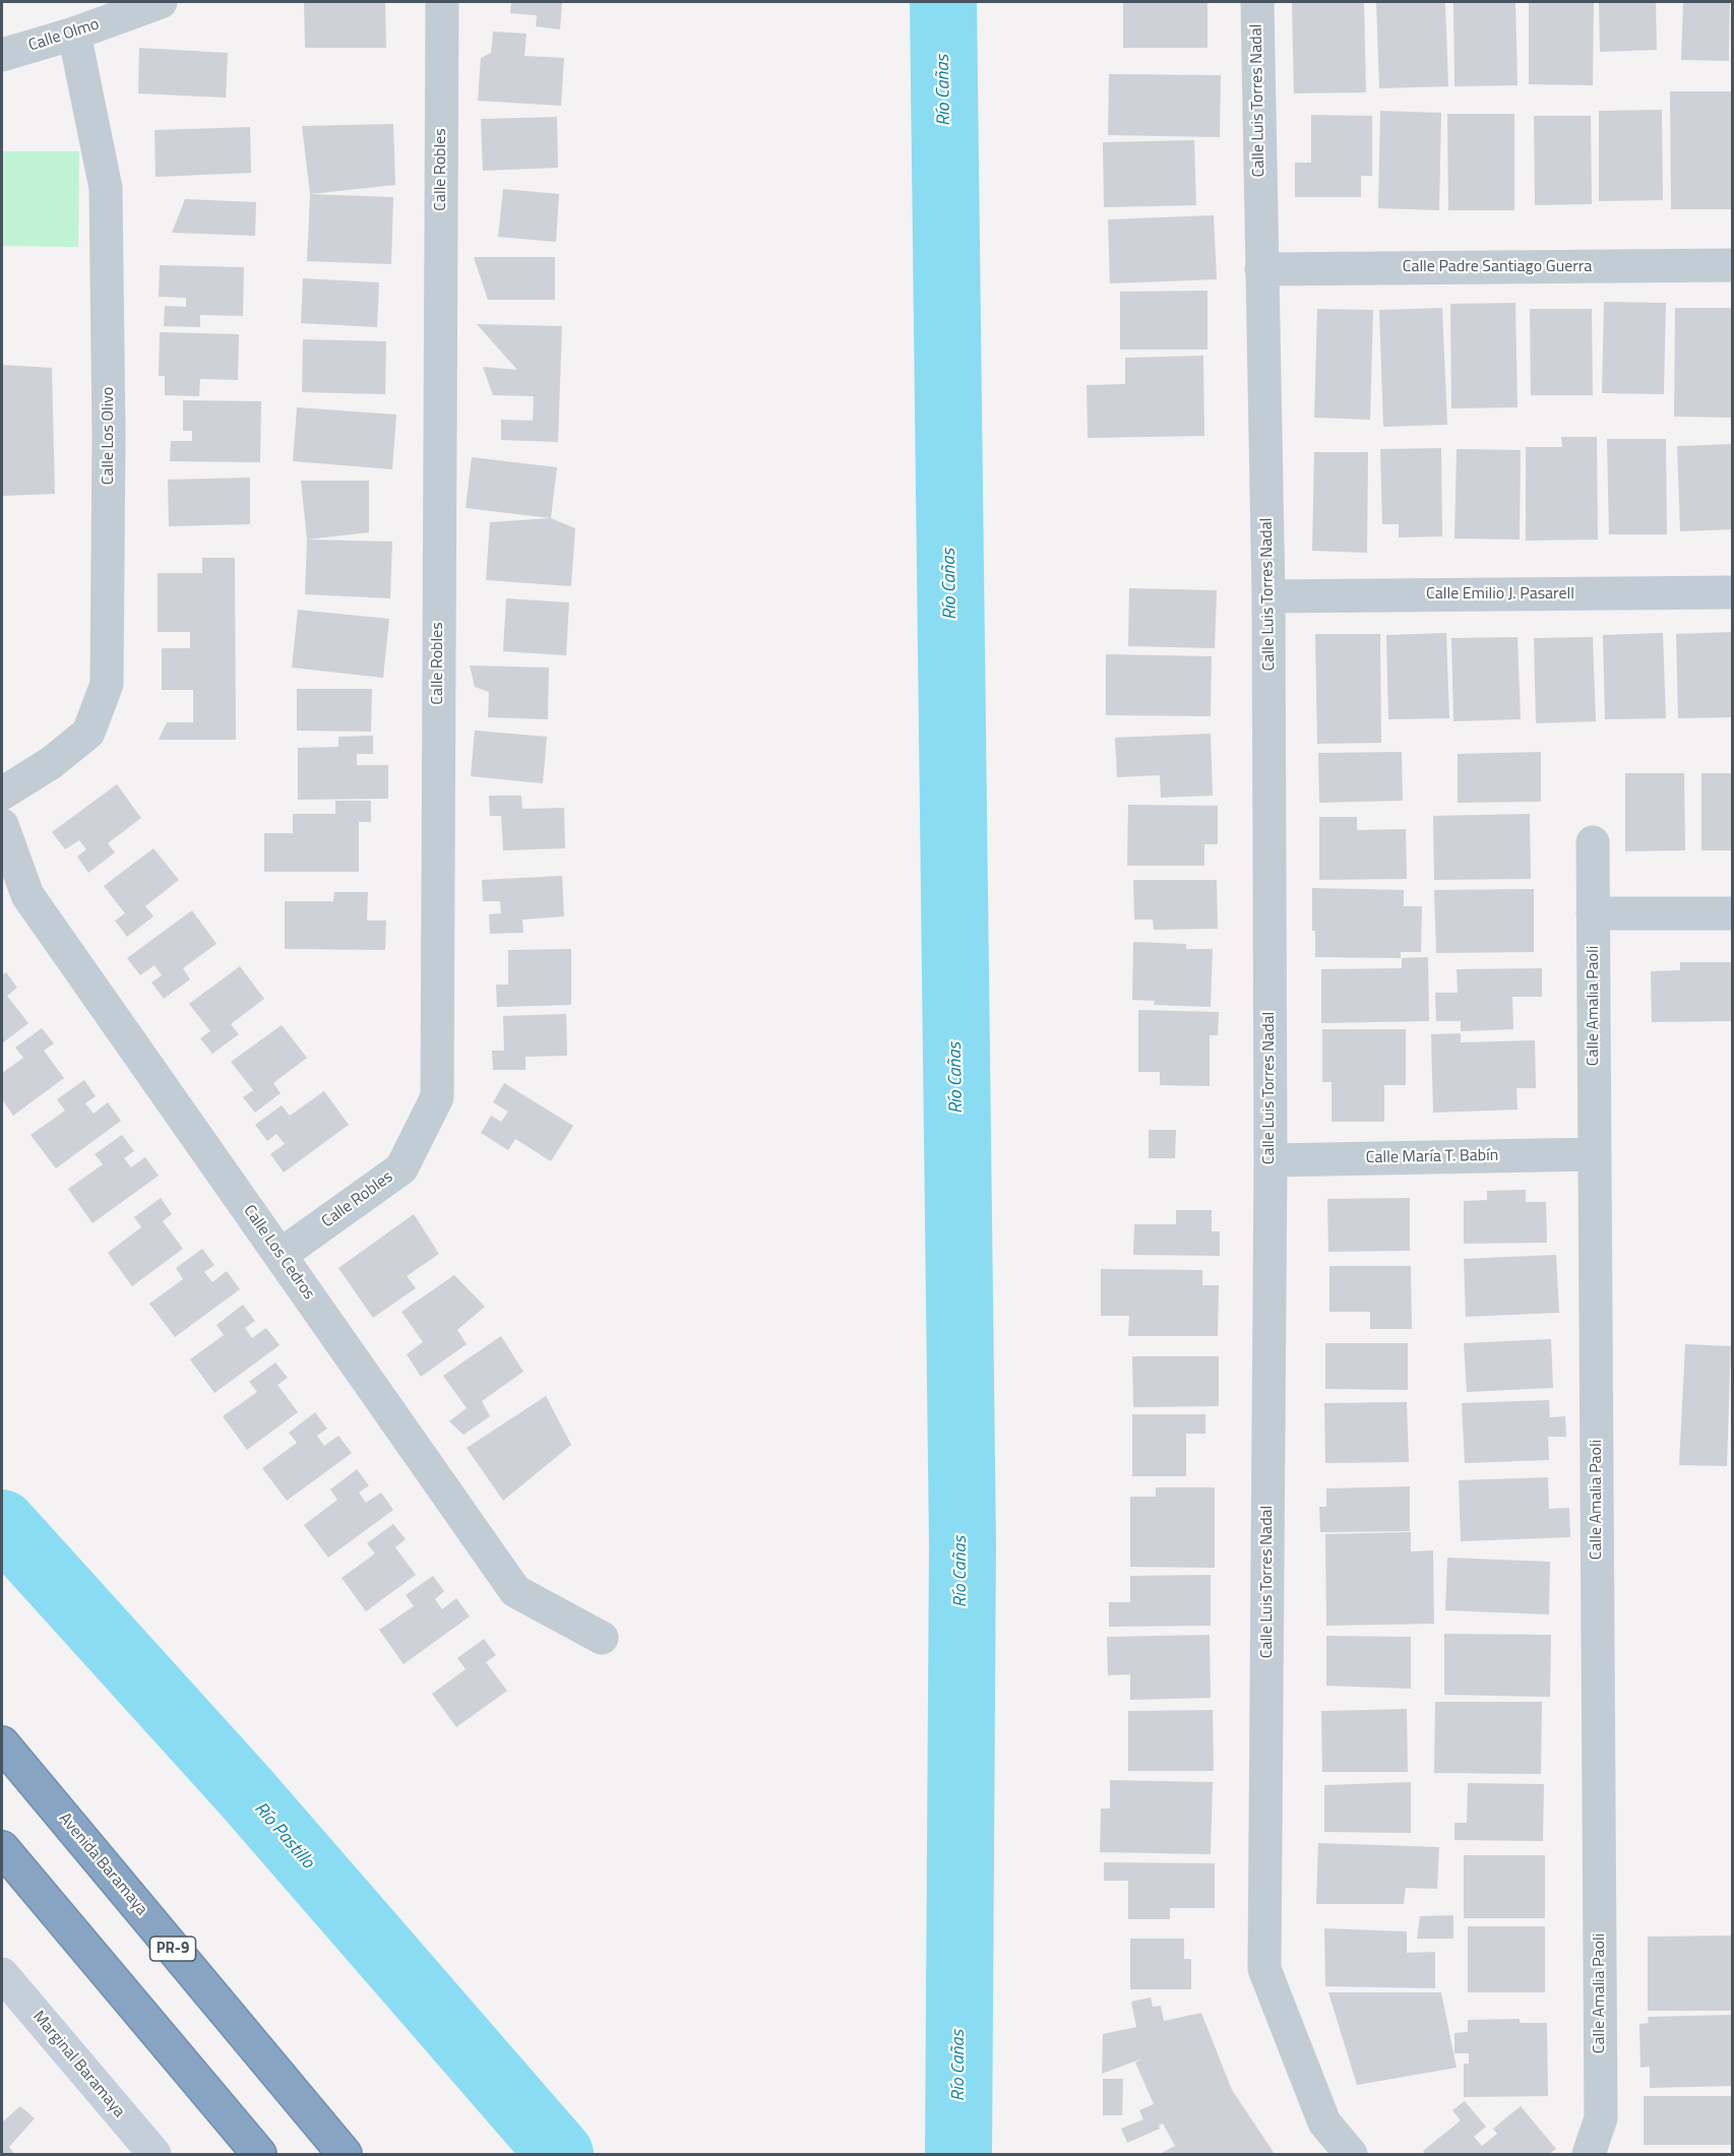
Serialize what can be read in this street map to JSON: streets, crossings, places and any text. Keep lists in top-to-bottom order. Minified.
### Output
{"streets":{"highway":["Avenida Baramaya","PR-9"],"street":["Calle Olmo","Calle Luis Torres Nadal","Calle Robles","Calle Padre Santiago Guerra","Calle Los Olivo","Calle Emilio J. Pasarell","Calle Amalia Paoli","Calle María T. Babín","Calle Los Cedros","Marginal Baramaya"]},"crossings":[["Calle Olmo","Calle Los Olivo"],["Calle Luis Torres Nadal","Calle Padre Santiago Guerra"],["Calle Luis Torres Nadal","Calle Emilio J. Pasarell"],["Calle Luis Torres Nadal","Calle María T. Babín"],["Calle Robles","Calle Los Cedros"],["Calle Amalia Paoli","Calle María T. Babín"]],"water":["Río Cañas","Río Pastillo"]}
